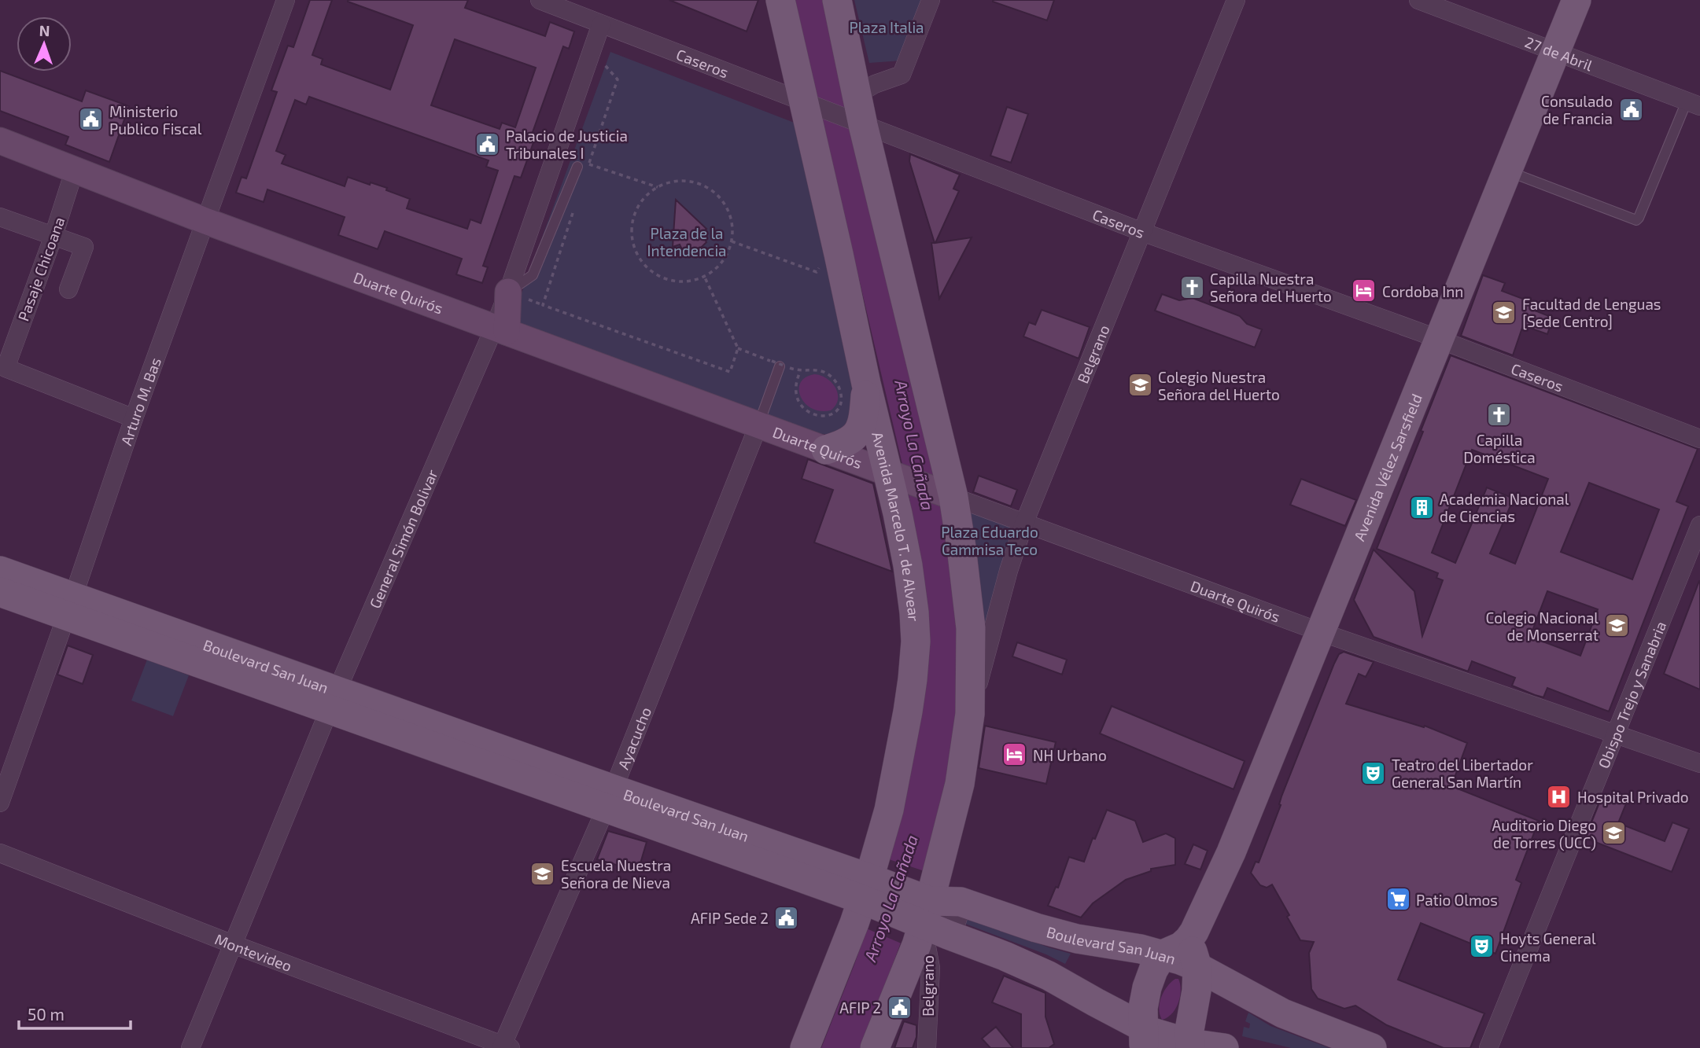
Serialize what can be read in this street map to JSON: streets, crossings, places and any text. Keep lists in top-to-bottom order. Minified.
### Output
{"streets":{"main road":["Duarte Quirós","Avenida Vélez Sarsfield","Avenida Marcelo T. de Alvear","Boulevard San Juan"],"street":["27 de Abril","Caseros","Pasaje Chicoana","Belgrano","Arturo M. Bas","General Simón Bolivar","Obispo Trejo y Sanabria","Ayacucho","Montevideo"]},"crossings":[["27 de Abril","Avenida Vélez Sarsfield"],["Caseros","Belgrano"],["Caseros","Avenida Vélez Sarsfield"],["Caseros","Avenida Marcelo T. de Alvear"],["Pasaje Chicoana","Duarte Quirós"],["Pasaje Chicoana","Arturo M. Bas"],["Duarte Quirós","Belgrano"],["Duarte Quirós","Arturo M. Bas"],["Duarte Quirós","Avenida Vélez Sarsfield"],["Duarte Quirós","Avenida Marcelo T. de Alvear"],["Duarte Quirós","General Simón Bolivar"],["Duarte Quirós","Obispo Trejo y Sanabria"],["Duarte Quirós","Ayacucho"],["Belgrano","Boulevard San Juan"],["Arturo M. Bas","Boulevard San Juan"],["Avenida Vélez Sarsfield","Boulevard San Juan"],["Avenida Marcelo T. de Alvear","Boulevard San Juan"],["General Simón Bolivar","Boulevard San Juan"],["General Simón Bolivar","Montevideo"],["Boulevard San Juan","Ayacucho"],["Ayacucho","Montevideo"]],"water":["Arroyo La Cañada"],"parks":["Plaza Italia","Plaza de la Intendencia","Plaza Eduardo Cammisa Teco"],"places":{"public building":["Consulado de Francia","Ministerio Publico Fiscal","Palacio de Justicia Tribunales I","AFIP Sede 2","AFIP 2"],"church":["Capilla Nuestra Señora del Huerto","Capilla Doméstica"],"hotel":["Cordoba Inn","NH Urbano"],"school or university":["Facultad de Lenguas [Sede Centro]","Colegio Nuestra Señora del Huerto","Colegio Nacional de Monserrat","Auditorio Diego de Torres (UCC)","Escuela Nuestra Señora de Nieva"],"building":["Academia Nacional de Ciencias"],"theatre":["Teatro del Libertador General San Martín","Hoyts General Cinema"],"hospital":["Hospital Privado"],"supermarket":["Patio Olmos"]},"scale_bar":"50 m","north":"top"}
